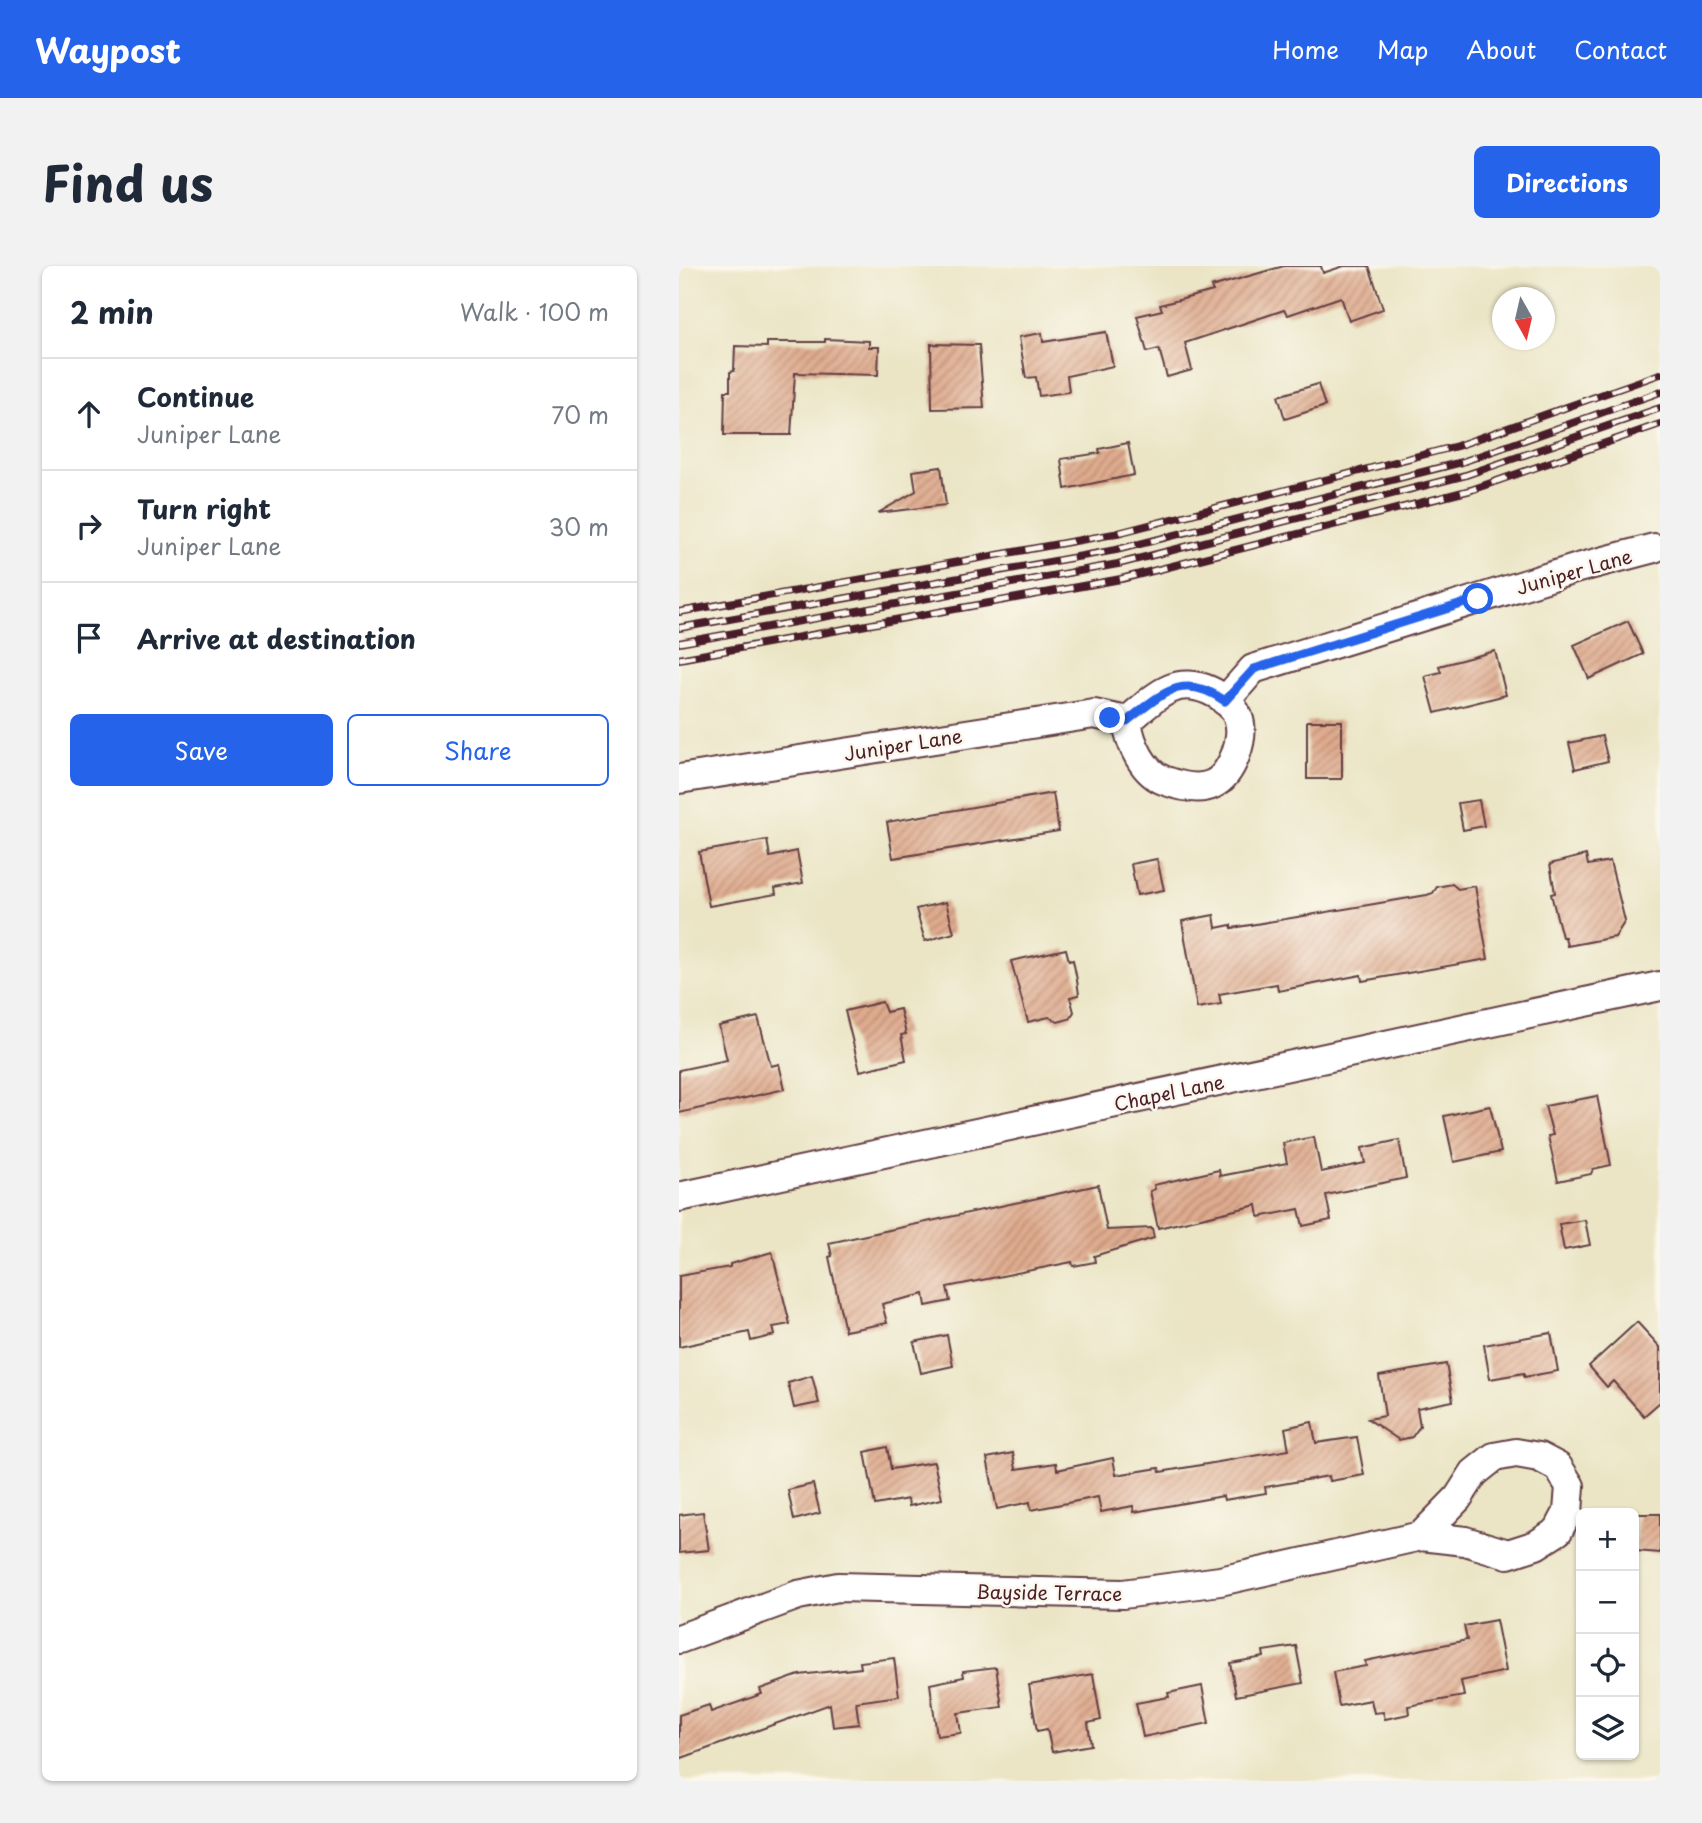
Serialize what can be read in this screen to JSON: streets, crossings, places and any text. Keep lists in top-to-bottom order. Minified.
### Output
{"streets":{"street":["Juniper Lane","Chapel Lane","Bayside Terrace"]},"north":"bottom","page":{"header":"Waypost","nav":["Home","Map","About","Contact"],"title":"Find us","buttons":["Directions",["Save","Share"]],"heading":["2 min","Walk · 100 m"],"list":[["Continue","Juniper Lane","70 m"],["Turn right","Juniper Lane","30 m"],"Arrive at destination"],"map_buttons":["+","−"]}}
